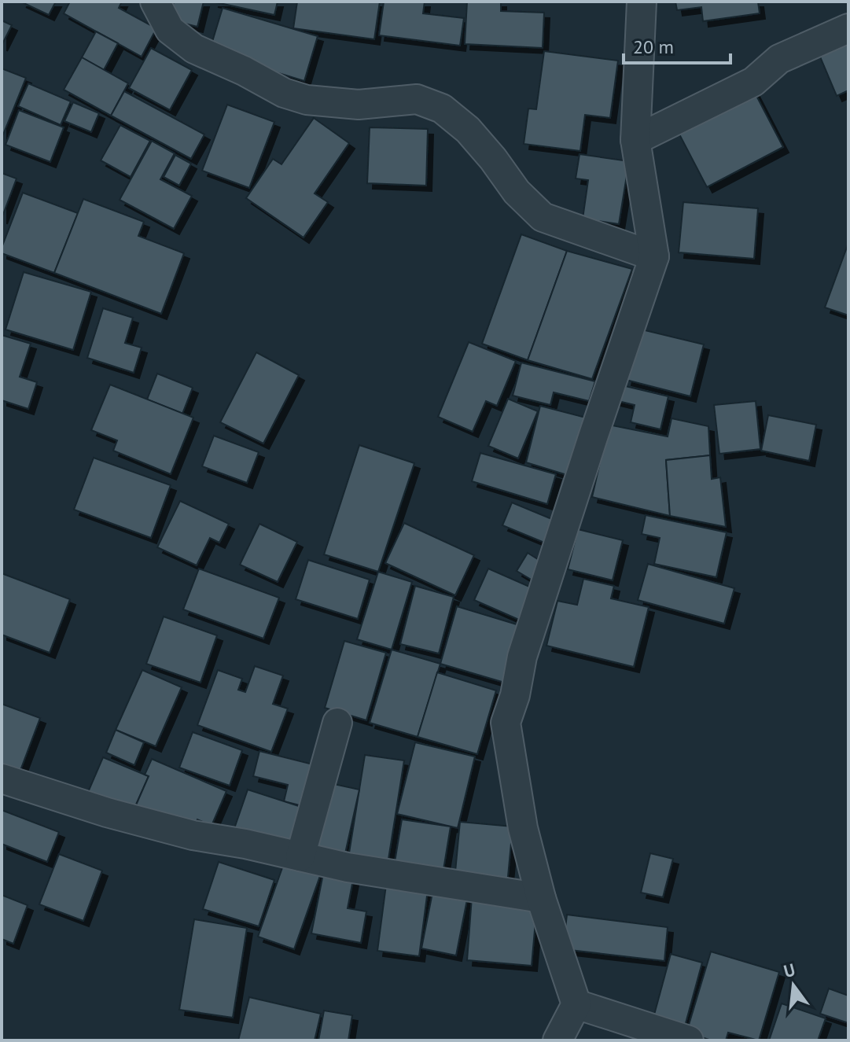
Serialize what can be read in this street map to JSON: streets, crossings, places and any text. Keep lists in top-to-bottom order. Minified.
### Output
{"scale_bar":"20 m","north":"top"}
